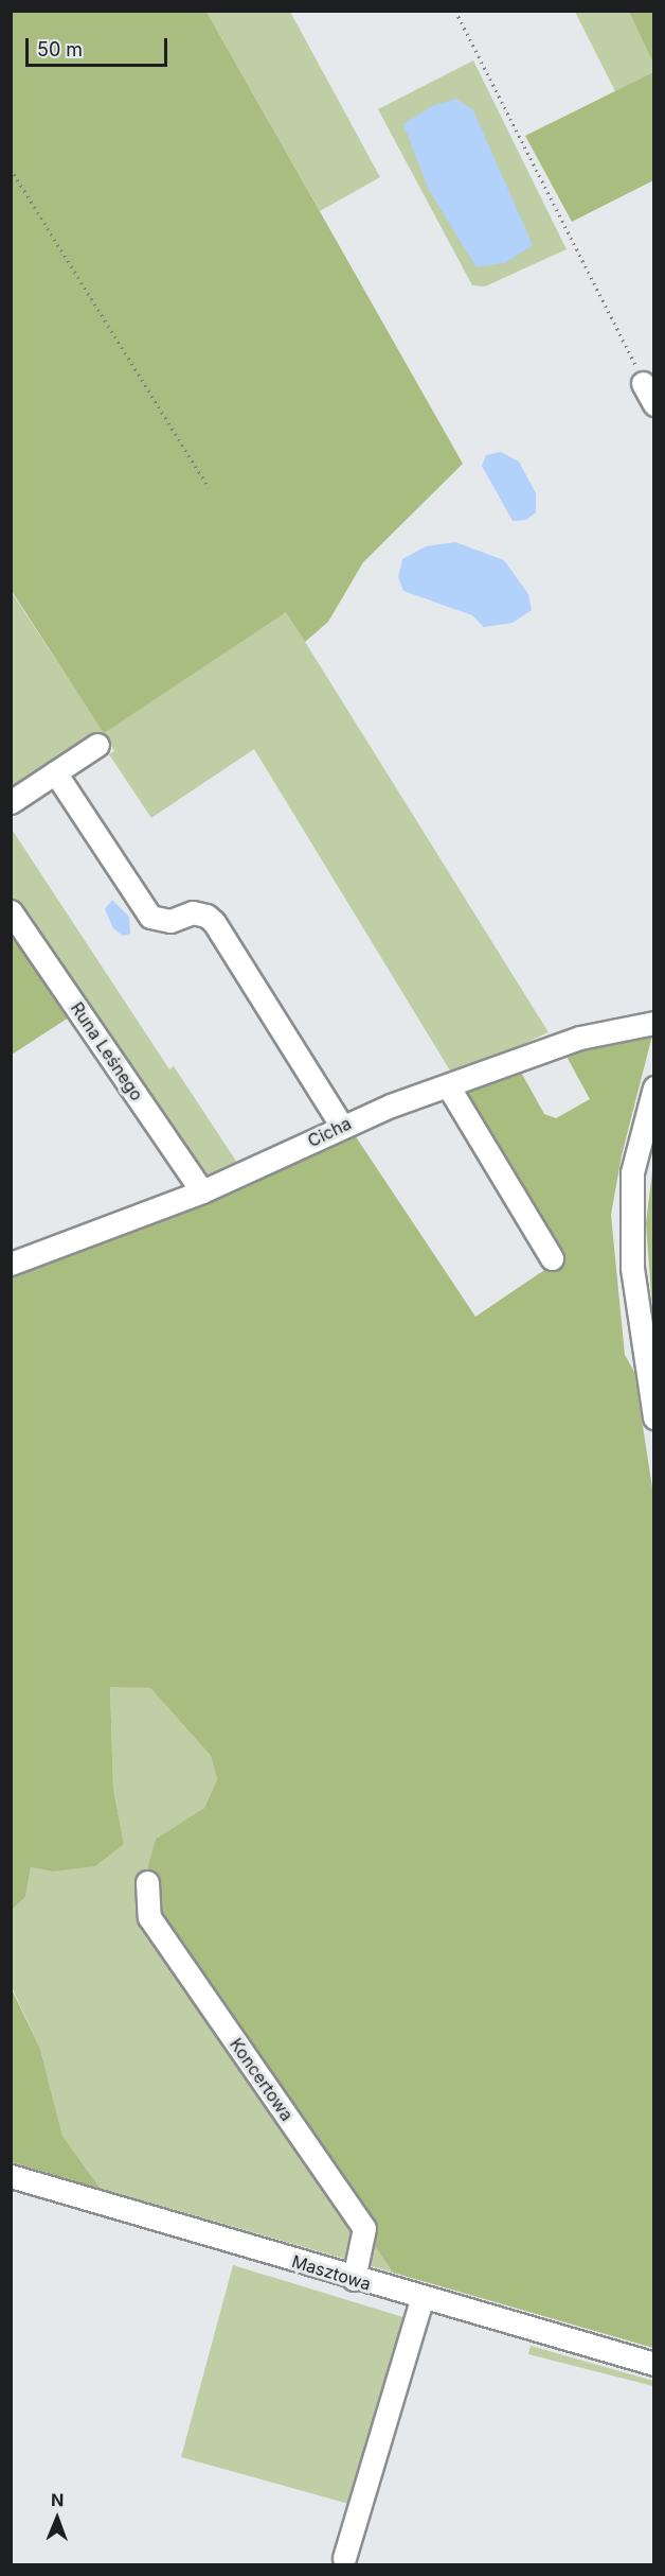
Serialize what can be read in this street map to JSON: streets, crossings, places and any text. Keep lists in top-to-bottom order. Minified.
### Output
{"streets":{"street":["Runa Leśnego","Cicha","Koncertowa","Masztowa"]},"crossings":[["Runa Leśnego","Cicha"],["Koncertowa","Masztowa"]],"scale_bar":"50 m","north":"top"}
